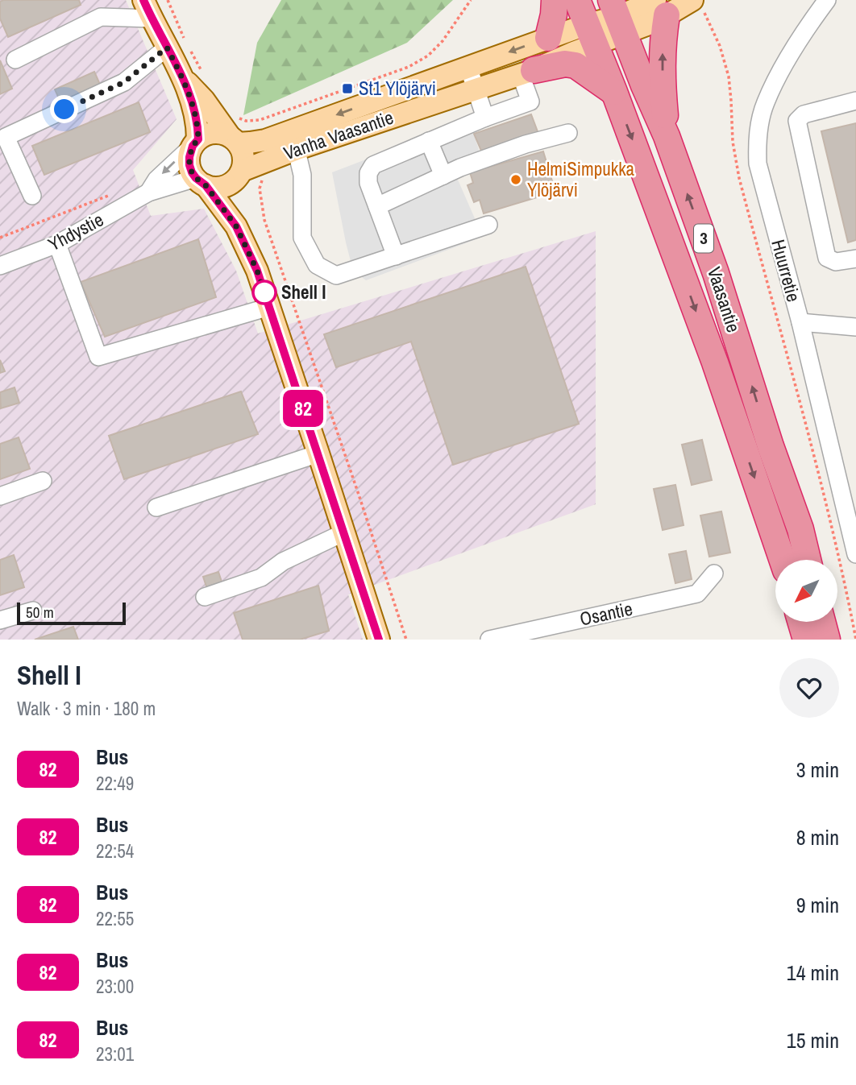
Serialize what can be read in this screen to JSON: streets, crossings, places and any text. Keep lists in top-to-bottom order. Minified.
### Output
{"streets":{"highway":["3","Vaasantie"],"main road":["Vanha Vaasantie"],"street":["Yhdystie","Huurretie","Osantie"]},"crossings":[["Vanha Vaasantie","Yhdystie"],["Vanha Vaasantie","Vaasantie"]],"places":{"transit":["St1 Ylöjärvi"],"other":["HelmiSimpukka Ylöjärvi","Shell I"]},"lines":["bus line 82"],"scale_bar":"50 m","north":"bottom left","page":{"on_map":"82","scale":"50 m","heading":["Shell I","Walk · 3 min · 180 m"],"list":[{"mark":"82","name":"Bus","note":"22:49","value":"3 min"},{"mark":"82","name":"Bus","note":"22:54","value":"8 min"},{"mark":"82","name":"Bus","note":"22:55","value":"9 min"},{"mark":"82","name":"Bus","note":"23:00","value":"14 min"},{"mark":"82","name":"Bus","note":"23:01","value":"15 min"}]}}
